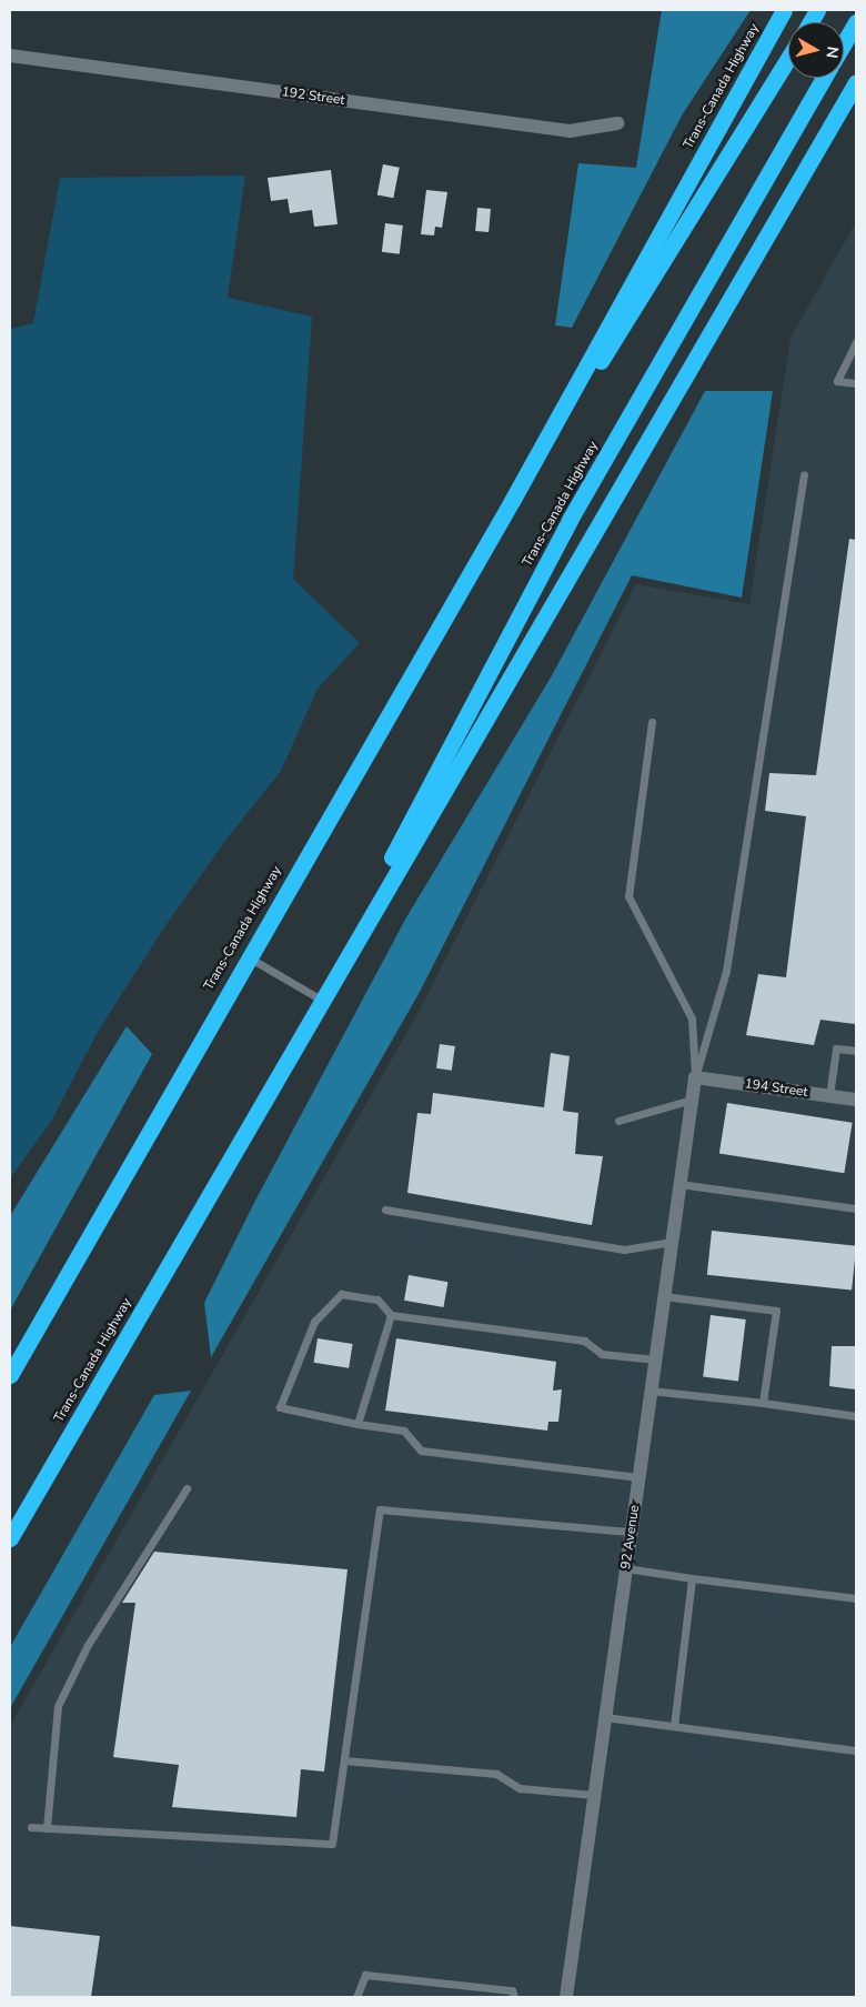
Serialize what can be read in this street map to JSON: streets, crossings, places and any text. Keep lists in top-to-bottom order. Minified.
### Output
{"streets":{"highway":["Trans-Canada Highway"],"street":["192 Street","194 Street","92 Avenue"]},"crossings":[["194 Street","92 Avenue"]],"north":"right"}
